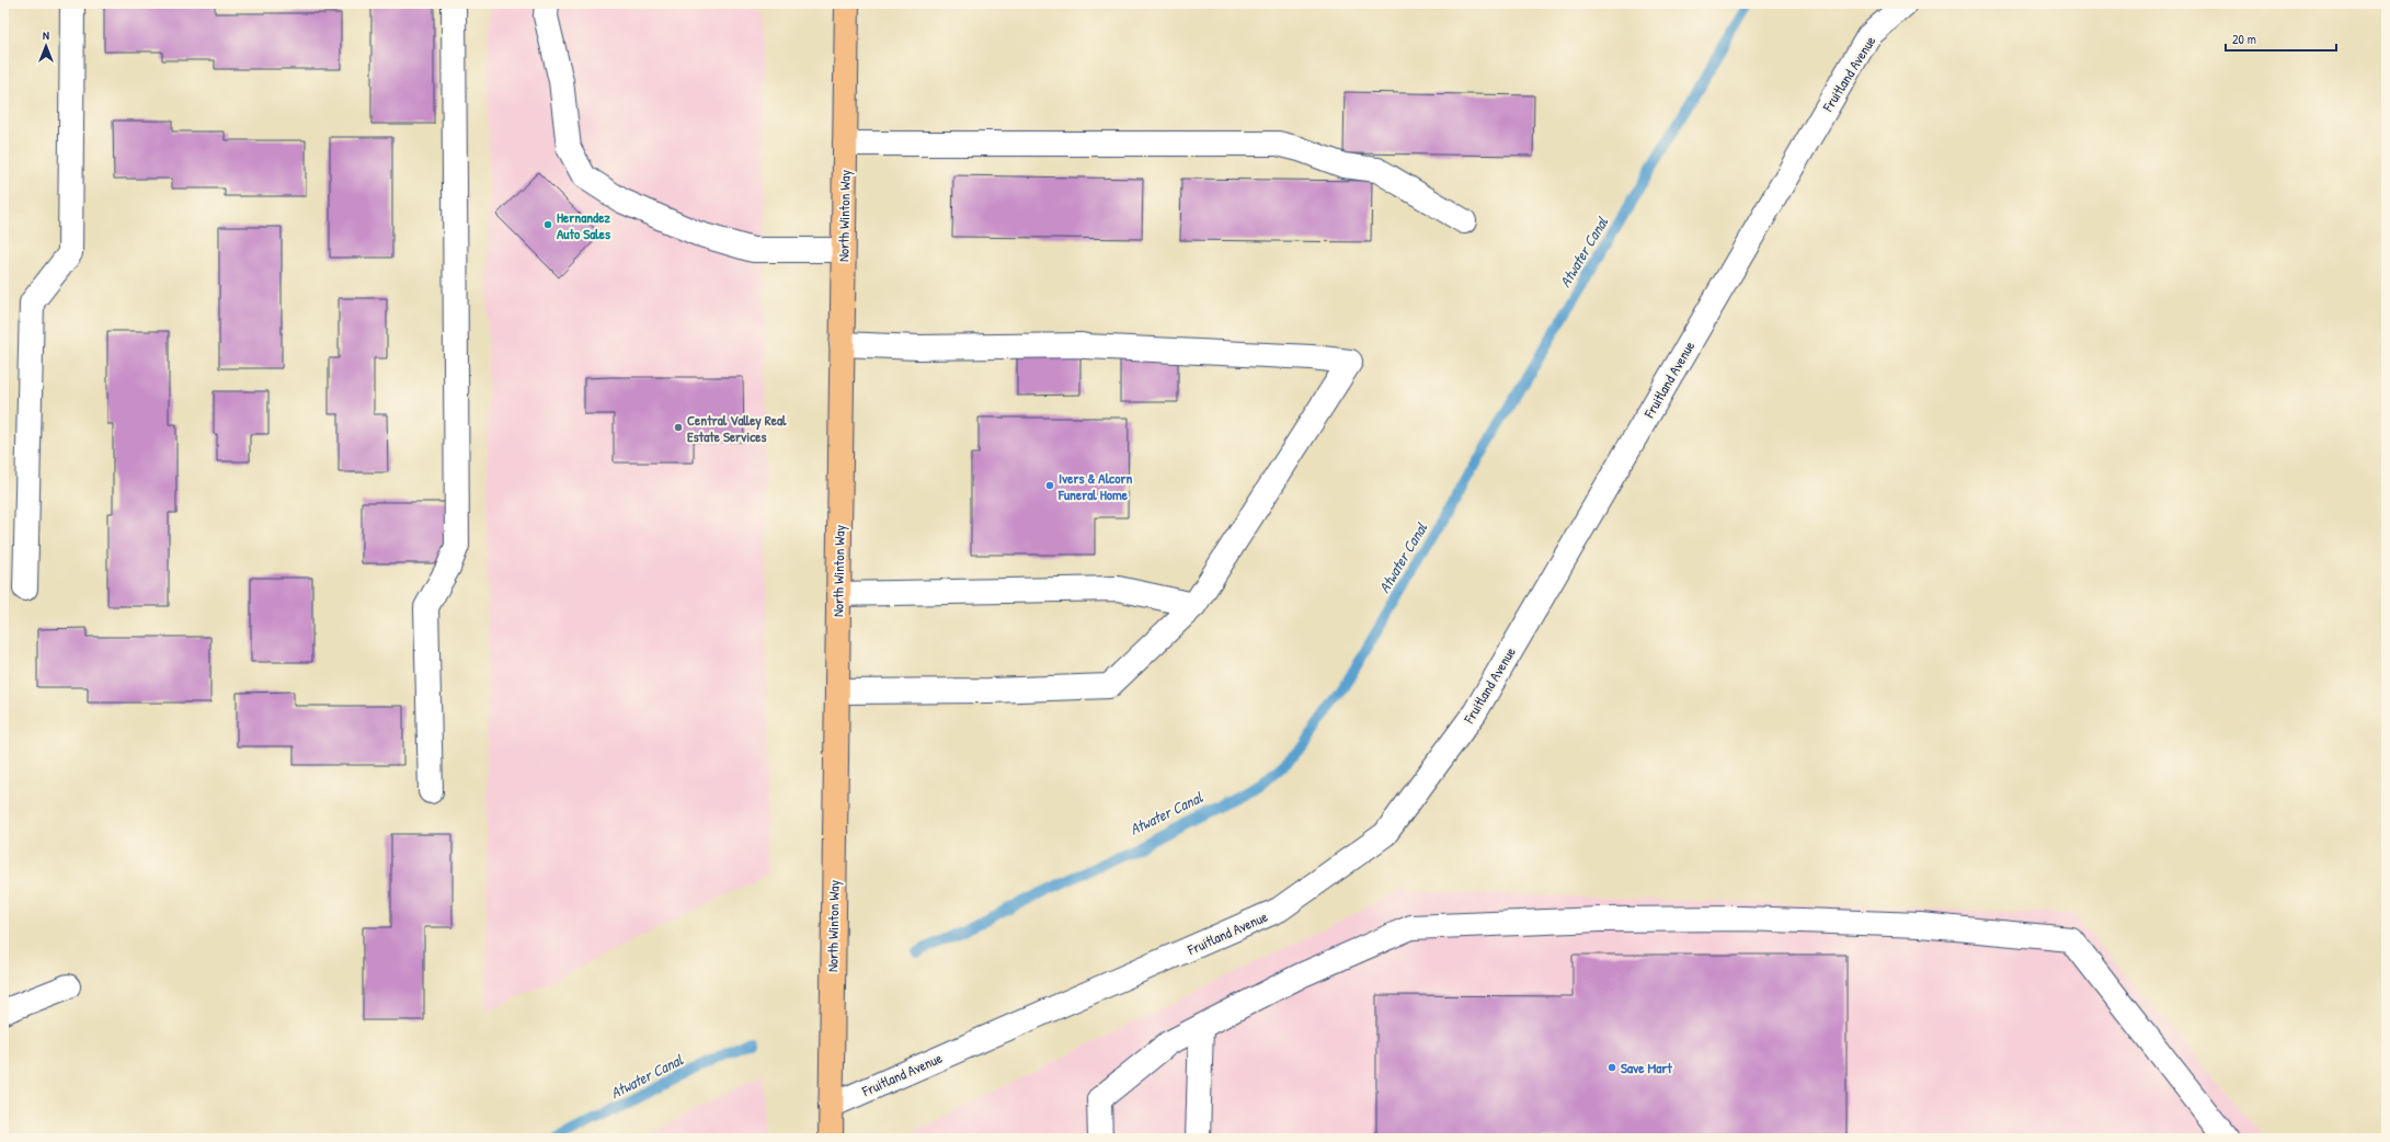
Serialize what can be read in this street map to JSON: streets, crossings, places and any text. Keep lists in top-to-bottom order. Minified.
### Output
{"streets":{"main road":["North Winton Way"],"street":["Fruitland Avenue"]},"crossings":[["Fruitland Avenue","North Winton Way"]],"water":["Atwater Canal"],"places":["Hernandez Auto Sales","Central Valley Real Estate Services","Ivers & Alcorn Funeral Home","Save Mart"],"scale_bar":"20 m","north":"top"}
